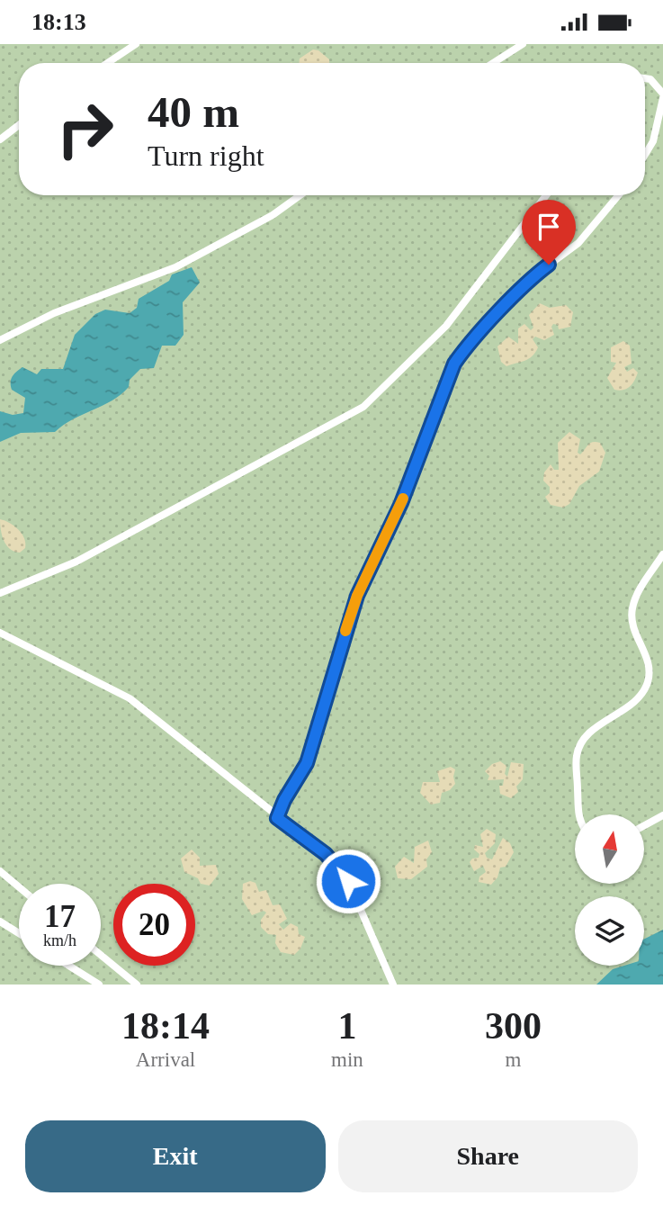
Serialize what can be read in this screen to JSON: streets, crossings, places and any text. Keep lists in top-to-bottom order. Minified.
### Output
{"north":"top","page":{"status":"18:13","turn":["40 m","Turn right"],"speed":"17 km/h","limit":"20","eta":["18:14","Arrival","1","min","300","m"],"buttons":["Exit","Share"]}}
